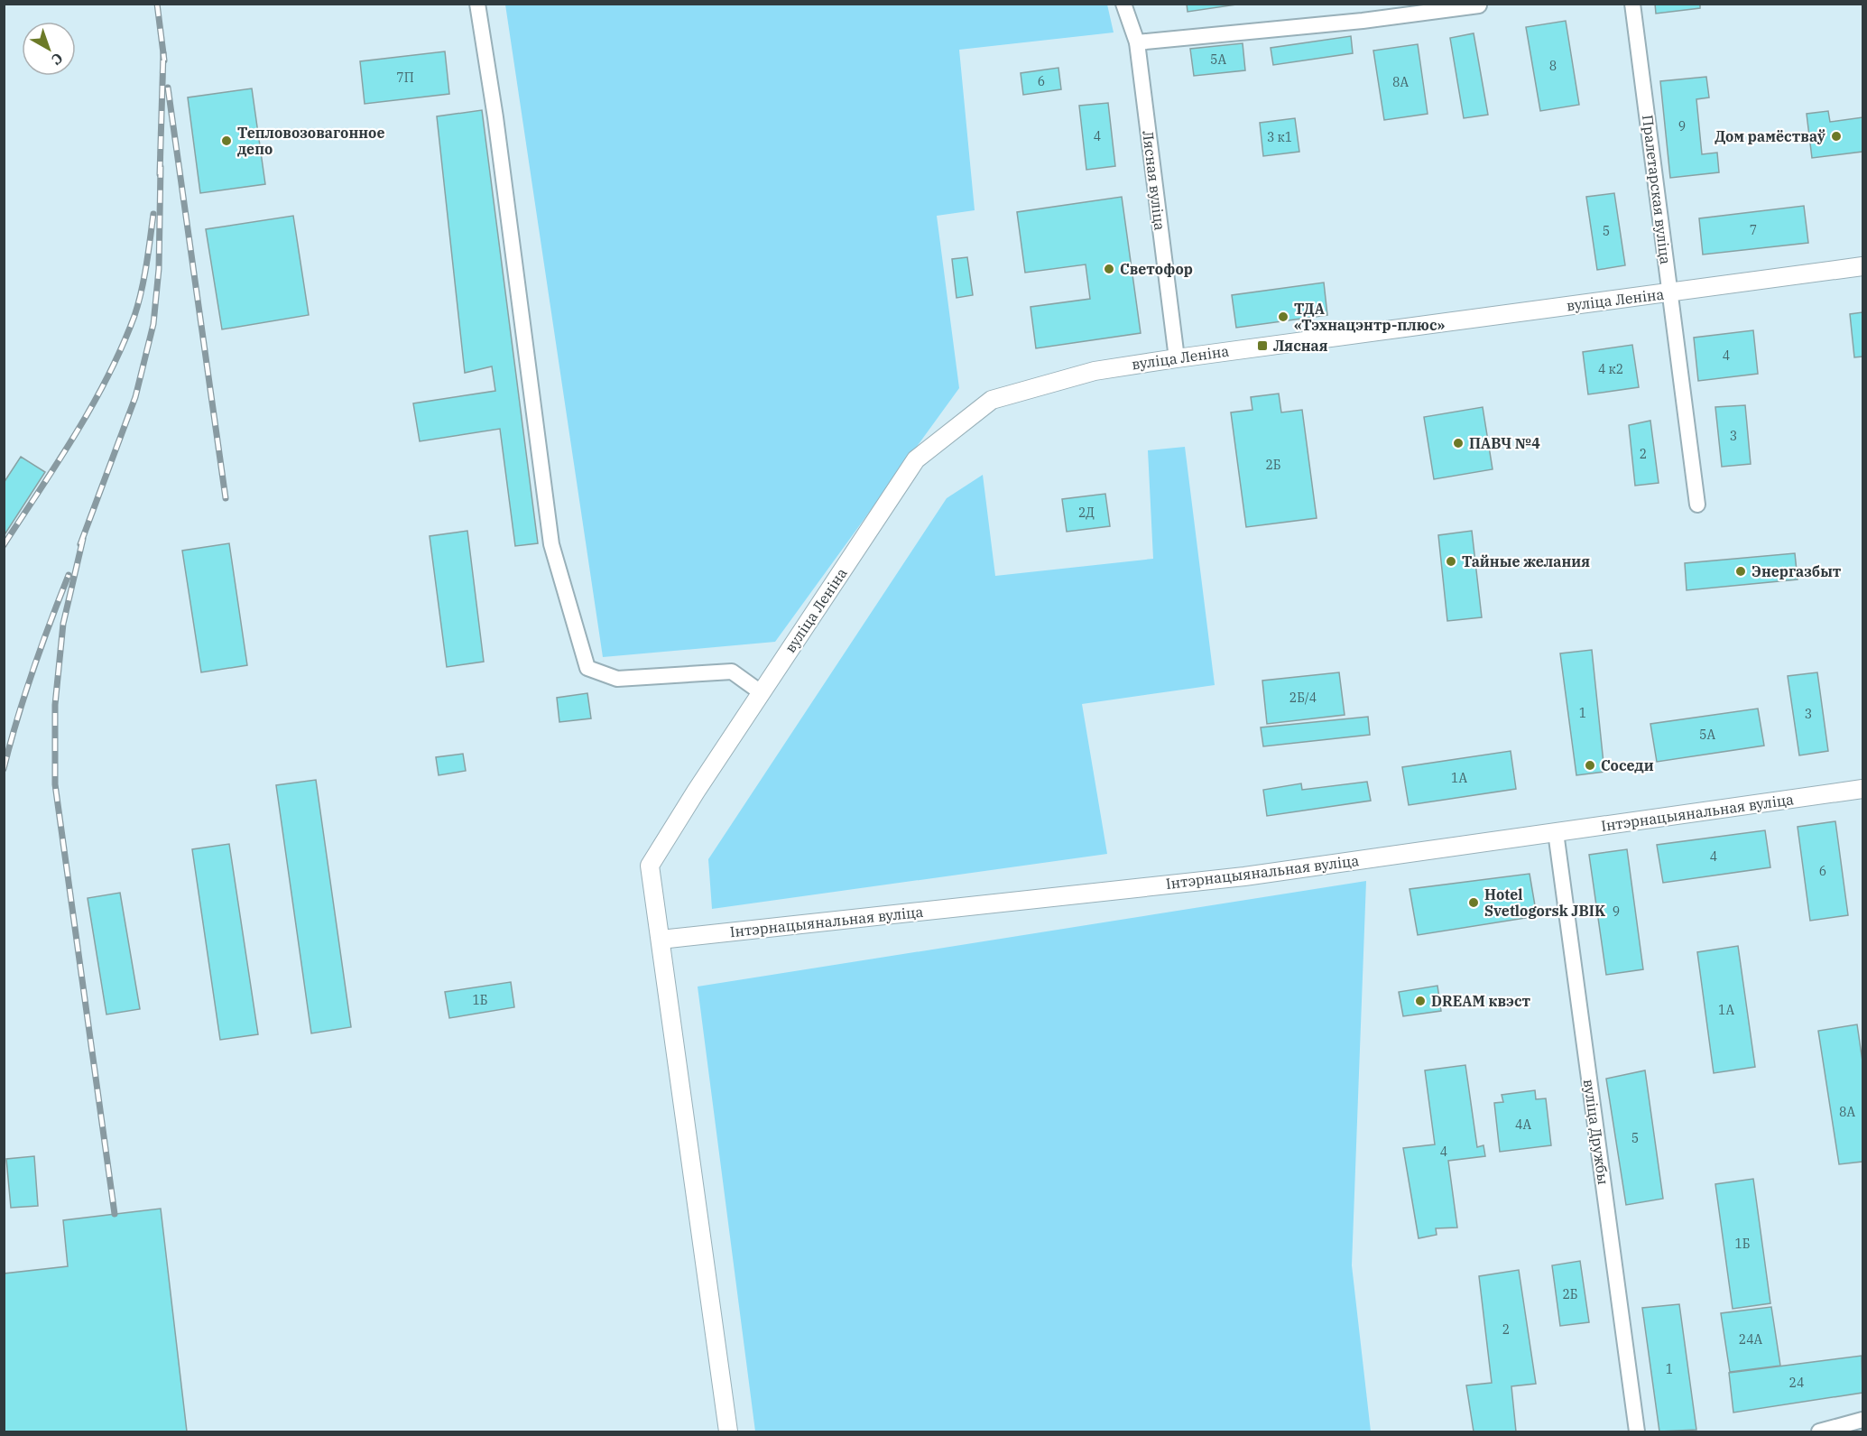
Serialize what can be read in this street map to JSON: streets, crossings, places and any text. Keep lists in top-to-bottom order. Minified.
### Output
{"streets":{"street":["Лясная вуліца","Пралетарская вуліца","вуліца Леніна","Інтэрнацыянальная вуліца","вуліца Дружбы"]},"crossings":[["Лясная вуліца","вуліца Леніна"],["Пралетарская вуліца","вуліца Леніна"],["вуліца Леніна","Інтэрнацыянальная вуліца"],["Інтэрнацыянальная вуліца","вуліца Дружбы"]],"places":{"other":["Дом рамёстваў","Тепловозовагонное депо","Светофор","ТДА «Тэхнацэнтр-плюс»","ПАВЧ №4","Тайные желания","Энергазбыт","Соседи","Hotel Svetlogorsk JBIK","DREAM квэст"],"transit":["Лясная"]},"house_numbers":["5А","8","7П","6","8А","9","4","3 к1","7","5","4","4 к2","3","2","2Б","2Д","2Б/4","1","3","5А","1А","4","6","9","1Б","1А","8А","4А","5","4","1Б","2Б","2","24А","1","24"],"north":"bottom right"}
